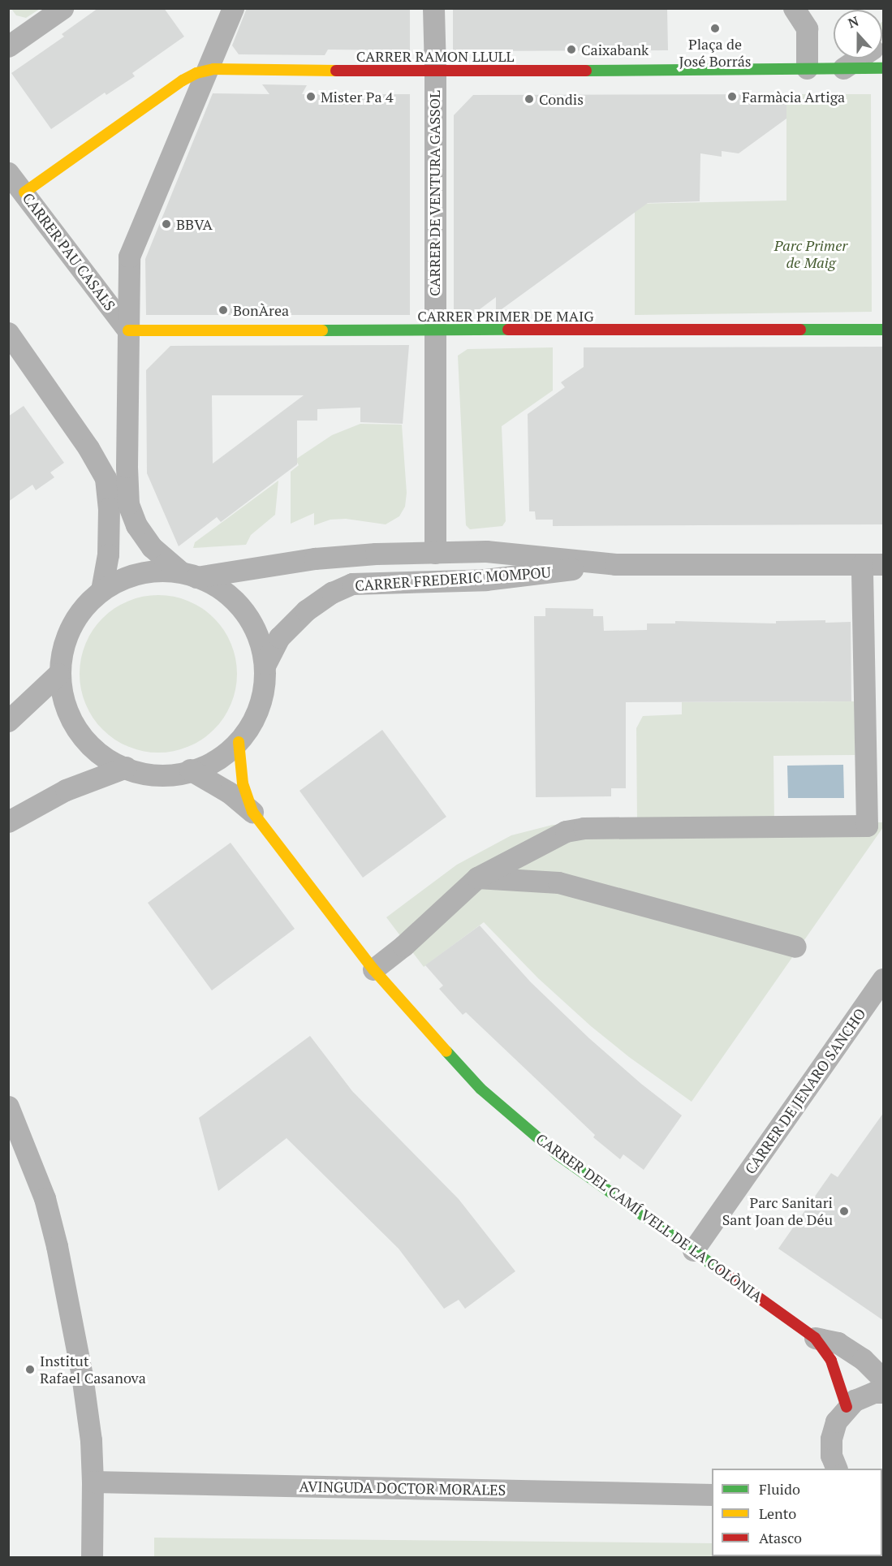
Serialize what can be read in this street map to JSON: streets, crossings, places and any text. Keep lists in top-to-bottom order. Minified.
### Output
{"streets":{"street":["CARRER RAMON LLULL","CARRER DE VENTURA GASSOL","CARRER PAU CASALS","CARRER PRIMER DE MAIG","CARRER FREDERIC MOMPOU","CARRER DE JENARO SANCHO","CARRER DEL CAMÍ VELL DE LA COLÒNIA","AVINGUDA DOCTOR MORALES"]},"crossings":[["CARRER RAMON LLULL","CARRER DE VENTURA GASSOL"],["CARRER RAMON LLULL","CARRER PAU CASALS"],["CARRER DE VENTURA GASSOL","CARRER PRIMER DE MAIG"],["CARRER DE VENTURA GASSOL","CARRER FREDERIC MOMPOU"],["CARRER PAU CASALS","CARRER PRIMER DE MAIG"],["CARRER DE JENARO SANCHO","CARRER DEL CAMÍ VELL DE LA COLÒNIA"]],"parks":["Parc Primer de Maig"],"places":["Plaça de José Borrás","Caixabank","Mister Pa 4","Farmàcia Artiga","Condis","BBVA","BonÀrea","Parc Sanitari Sant Joan de Déu","Institut Rafael Casanova"],"legend":["Fluido","Lento","Atasco"],"north":"top"}
